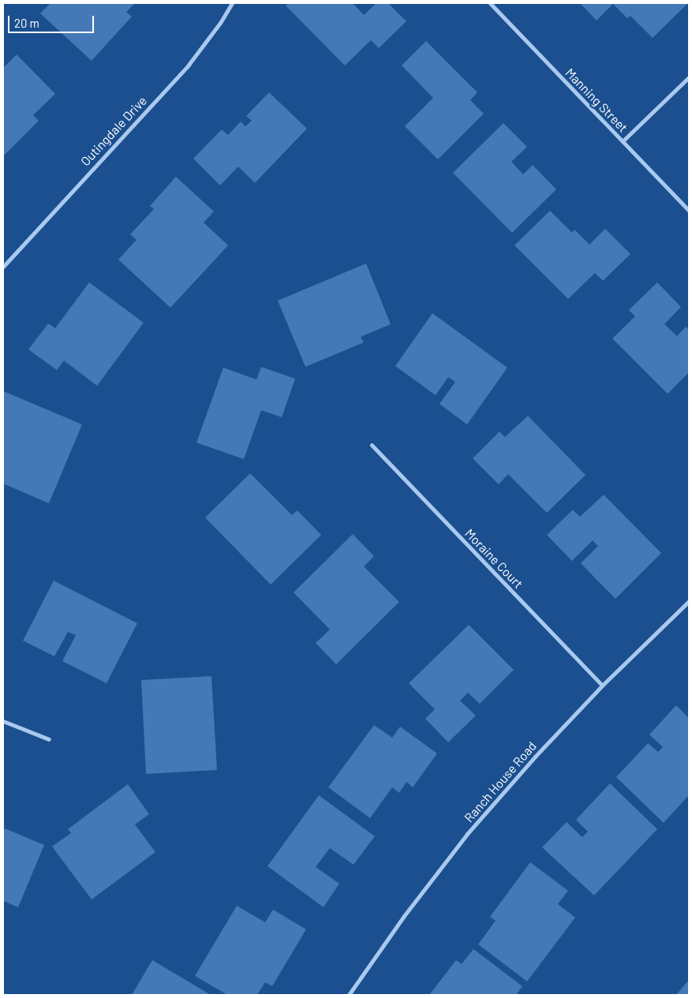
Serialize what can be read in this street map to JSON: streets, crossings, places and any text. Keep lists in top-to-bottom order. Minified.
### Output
{"streets":{"street":["Manning Street","Outingdale Drive","Moraine Court","Ranch House Road"]},"crossings":[["Moraine Court","Ranch House Road"]],"scale_bar":"20 m"}
